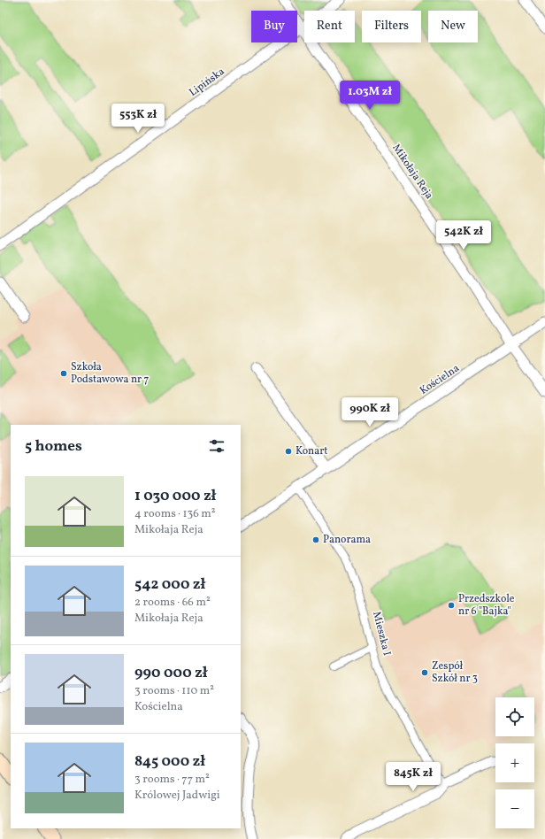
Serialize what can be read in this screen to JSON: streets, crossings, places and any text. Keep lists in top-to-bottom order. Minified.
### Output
{"streets":{"street":["Lipińska","Mikołaja Reja","Kościelna","Mieszka I"]},"crossings":[["Lipińska","Mikołaja Reja"],["Mikołaja Reja","Kościelna"],["Kościelna","Mieszka I"]],"places":["Szkoła Podstawowa nr 7","Konart","Panorama","Przedszkole nr 6 \"Bajka\"","Zespół Szkół nr 3"],"page":{"chip":["Buy","Rent","Filters","New"],"price":["1.03M zł","553K zł","542K zł","990K zł","845K zł"],"heading":"5 homes","list":[{"name":"1 030 000 zł","note":"4 rooms · 136 m² · Mikołaja Reja"},{"name":"542 000 zł","note":"2 rooms · 66 m² · Mikołaja Reja"},{"name":"990 000 zł","note":"3 rooms · 110 m² · Kościelna"},{"name":"845 000 zł","note":"3 rooms · 77 m² · Królowej Jadwigi"}],"map_buttons":["+","−"]}}
